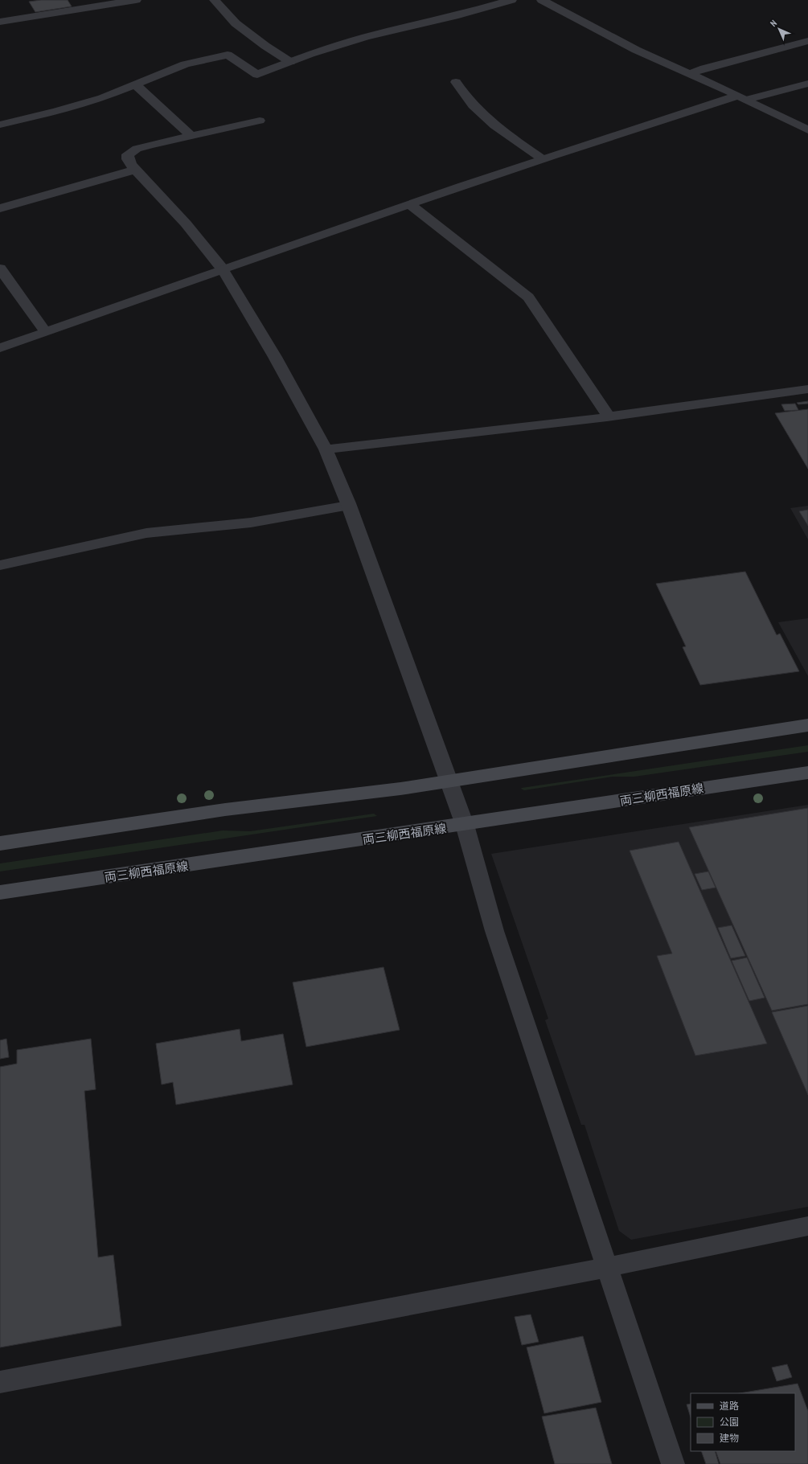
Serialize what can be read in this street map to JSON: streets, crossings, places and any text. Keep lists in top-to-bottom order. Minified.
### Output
{"streets":{"main road":["両三柳西福原線"]},"legend":["道路","公園","建物"],"north":"top left"}
